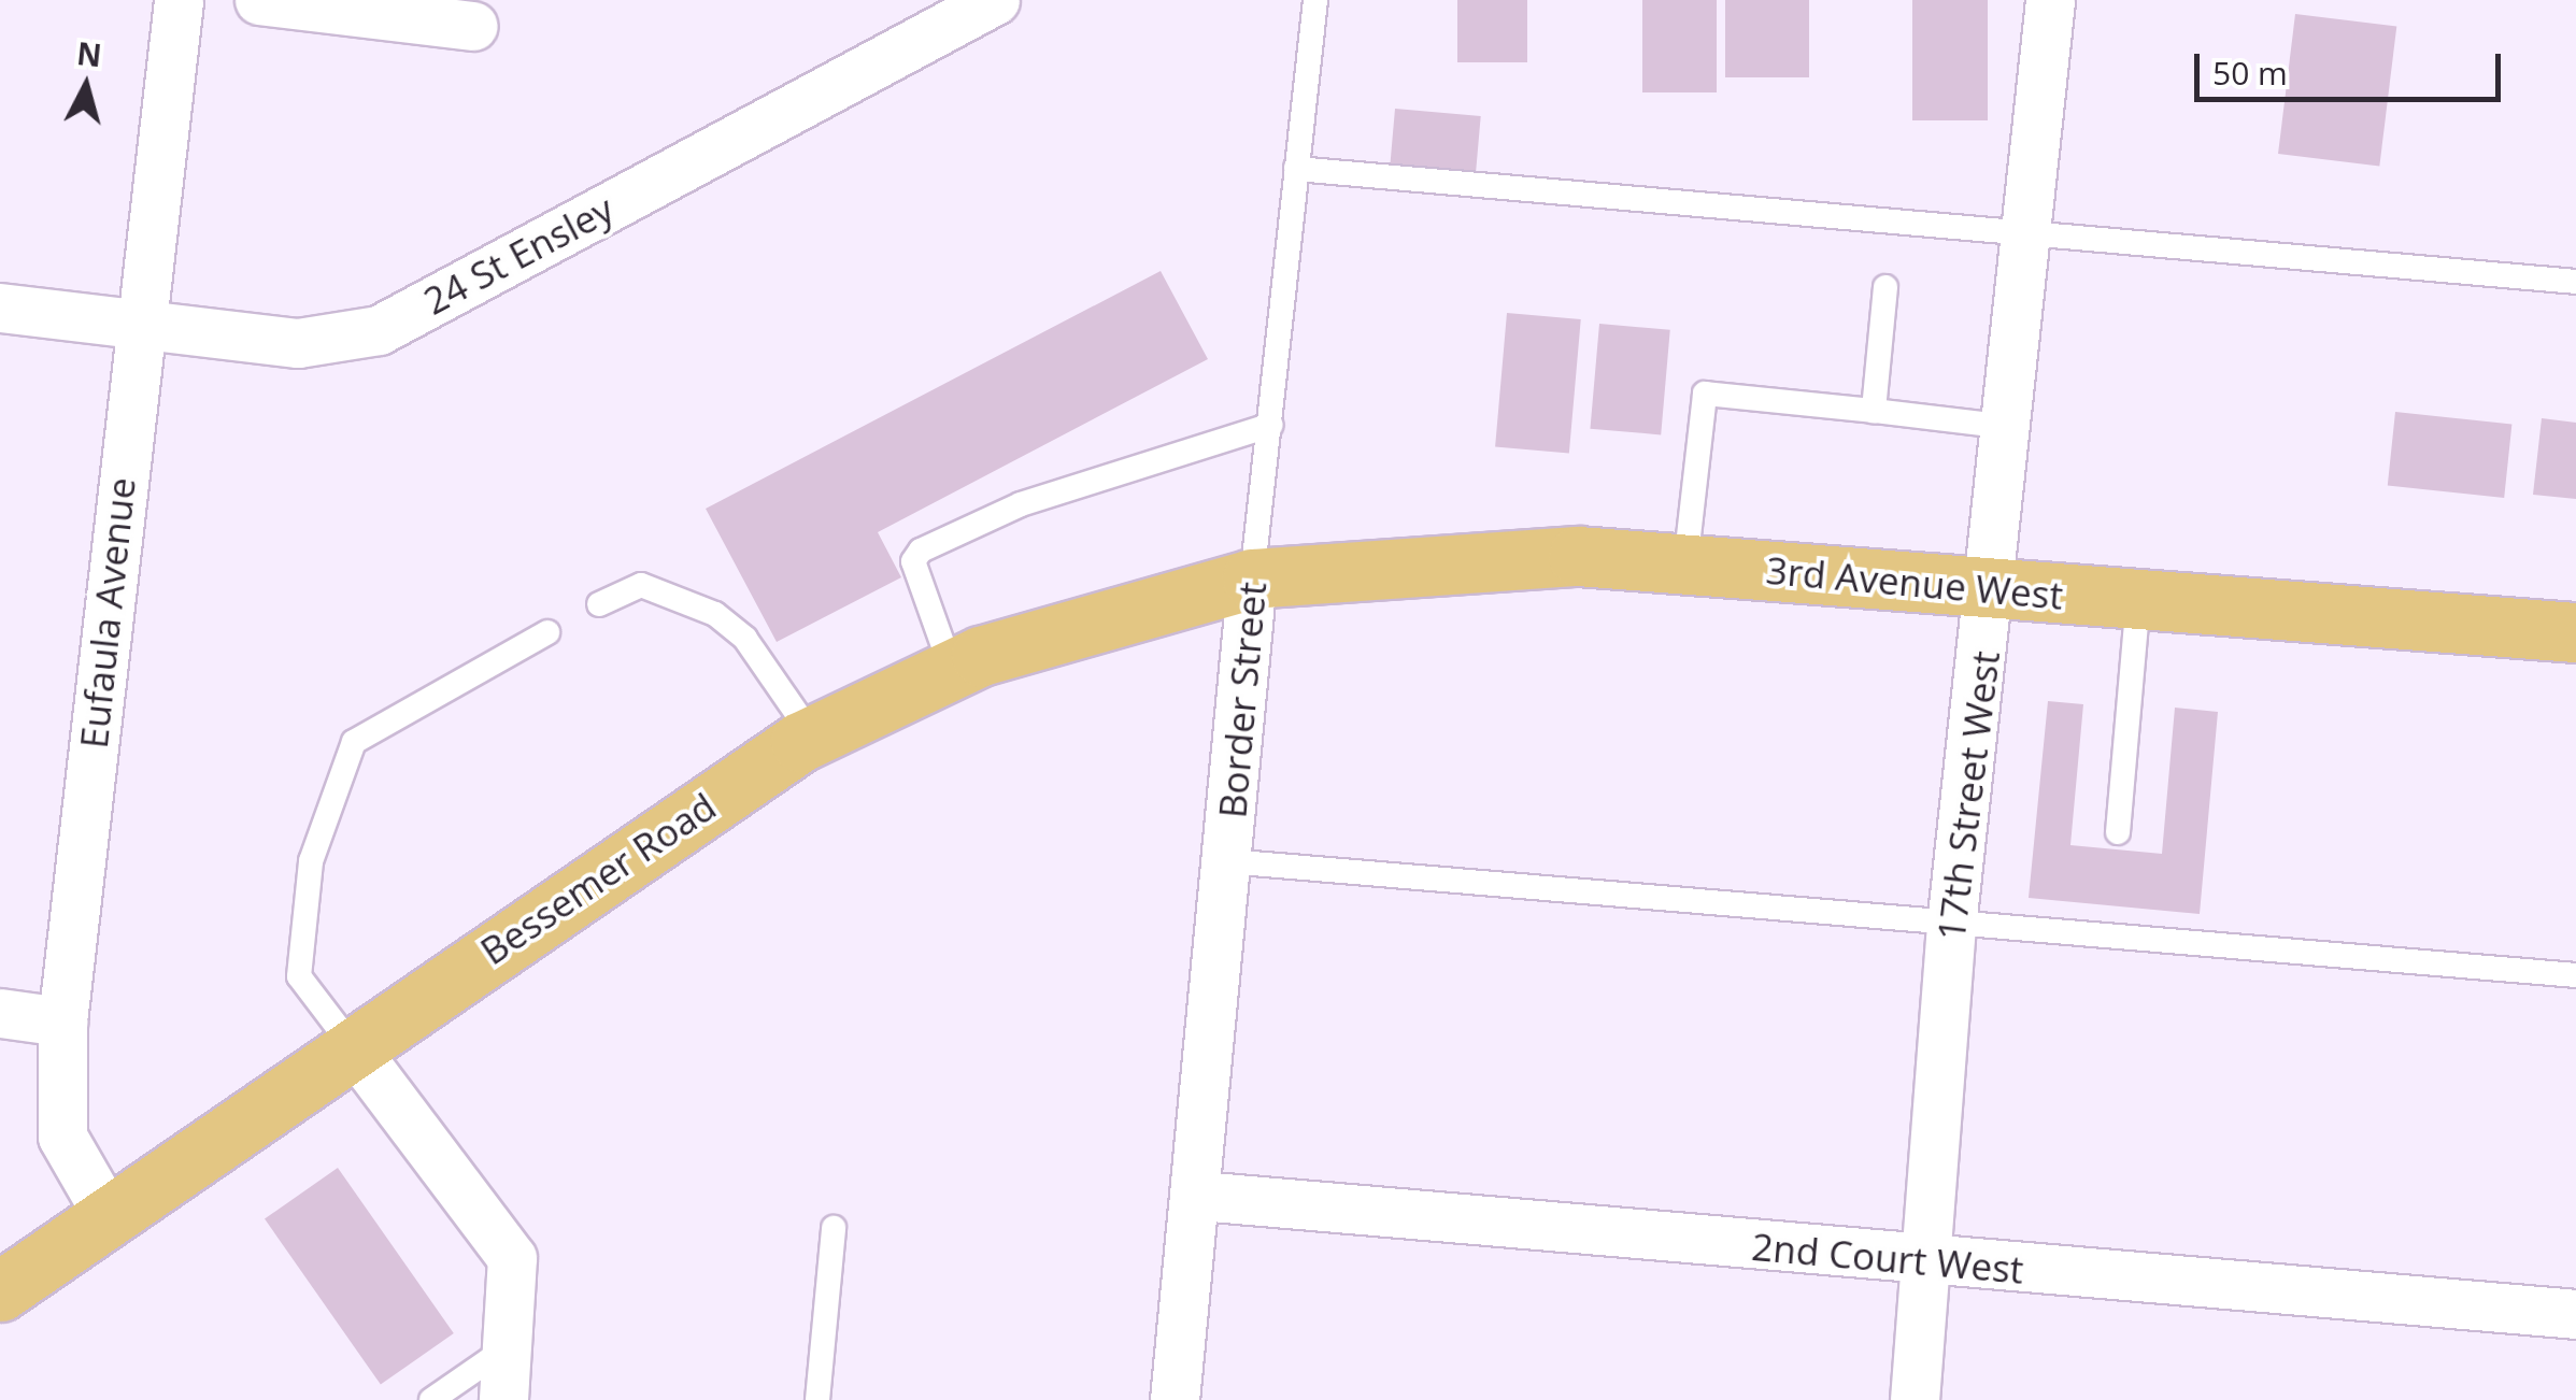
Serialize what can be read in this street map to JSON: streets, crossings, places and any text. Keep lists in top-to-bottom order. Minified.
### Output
{"streets":{"main road":["3rd Avenue West","Bessemer Road"],"street":["24 St Ensley","Eufaula Avenue","Border Street","17th Street West","2nd Court West"]},"crossings":[["24 St Ensley","Eufaula Avenue"],["3rd Avenue West","Border Street"],["3rd Avenue West","17th Street West"],["3rd Avenue West","Bessemer Road"],["Eufaula Avenue","Bessemer Road"],["Border Street","Bessemer Road"],["Border Street","2nd Court West"],["17th Street West","2nd Court West"]],"scale_bar":"50 m","north":"top"}
